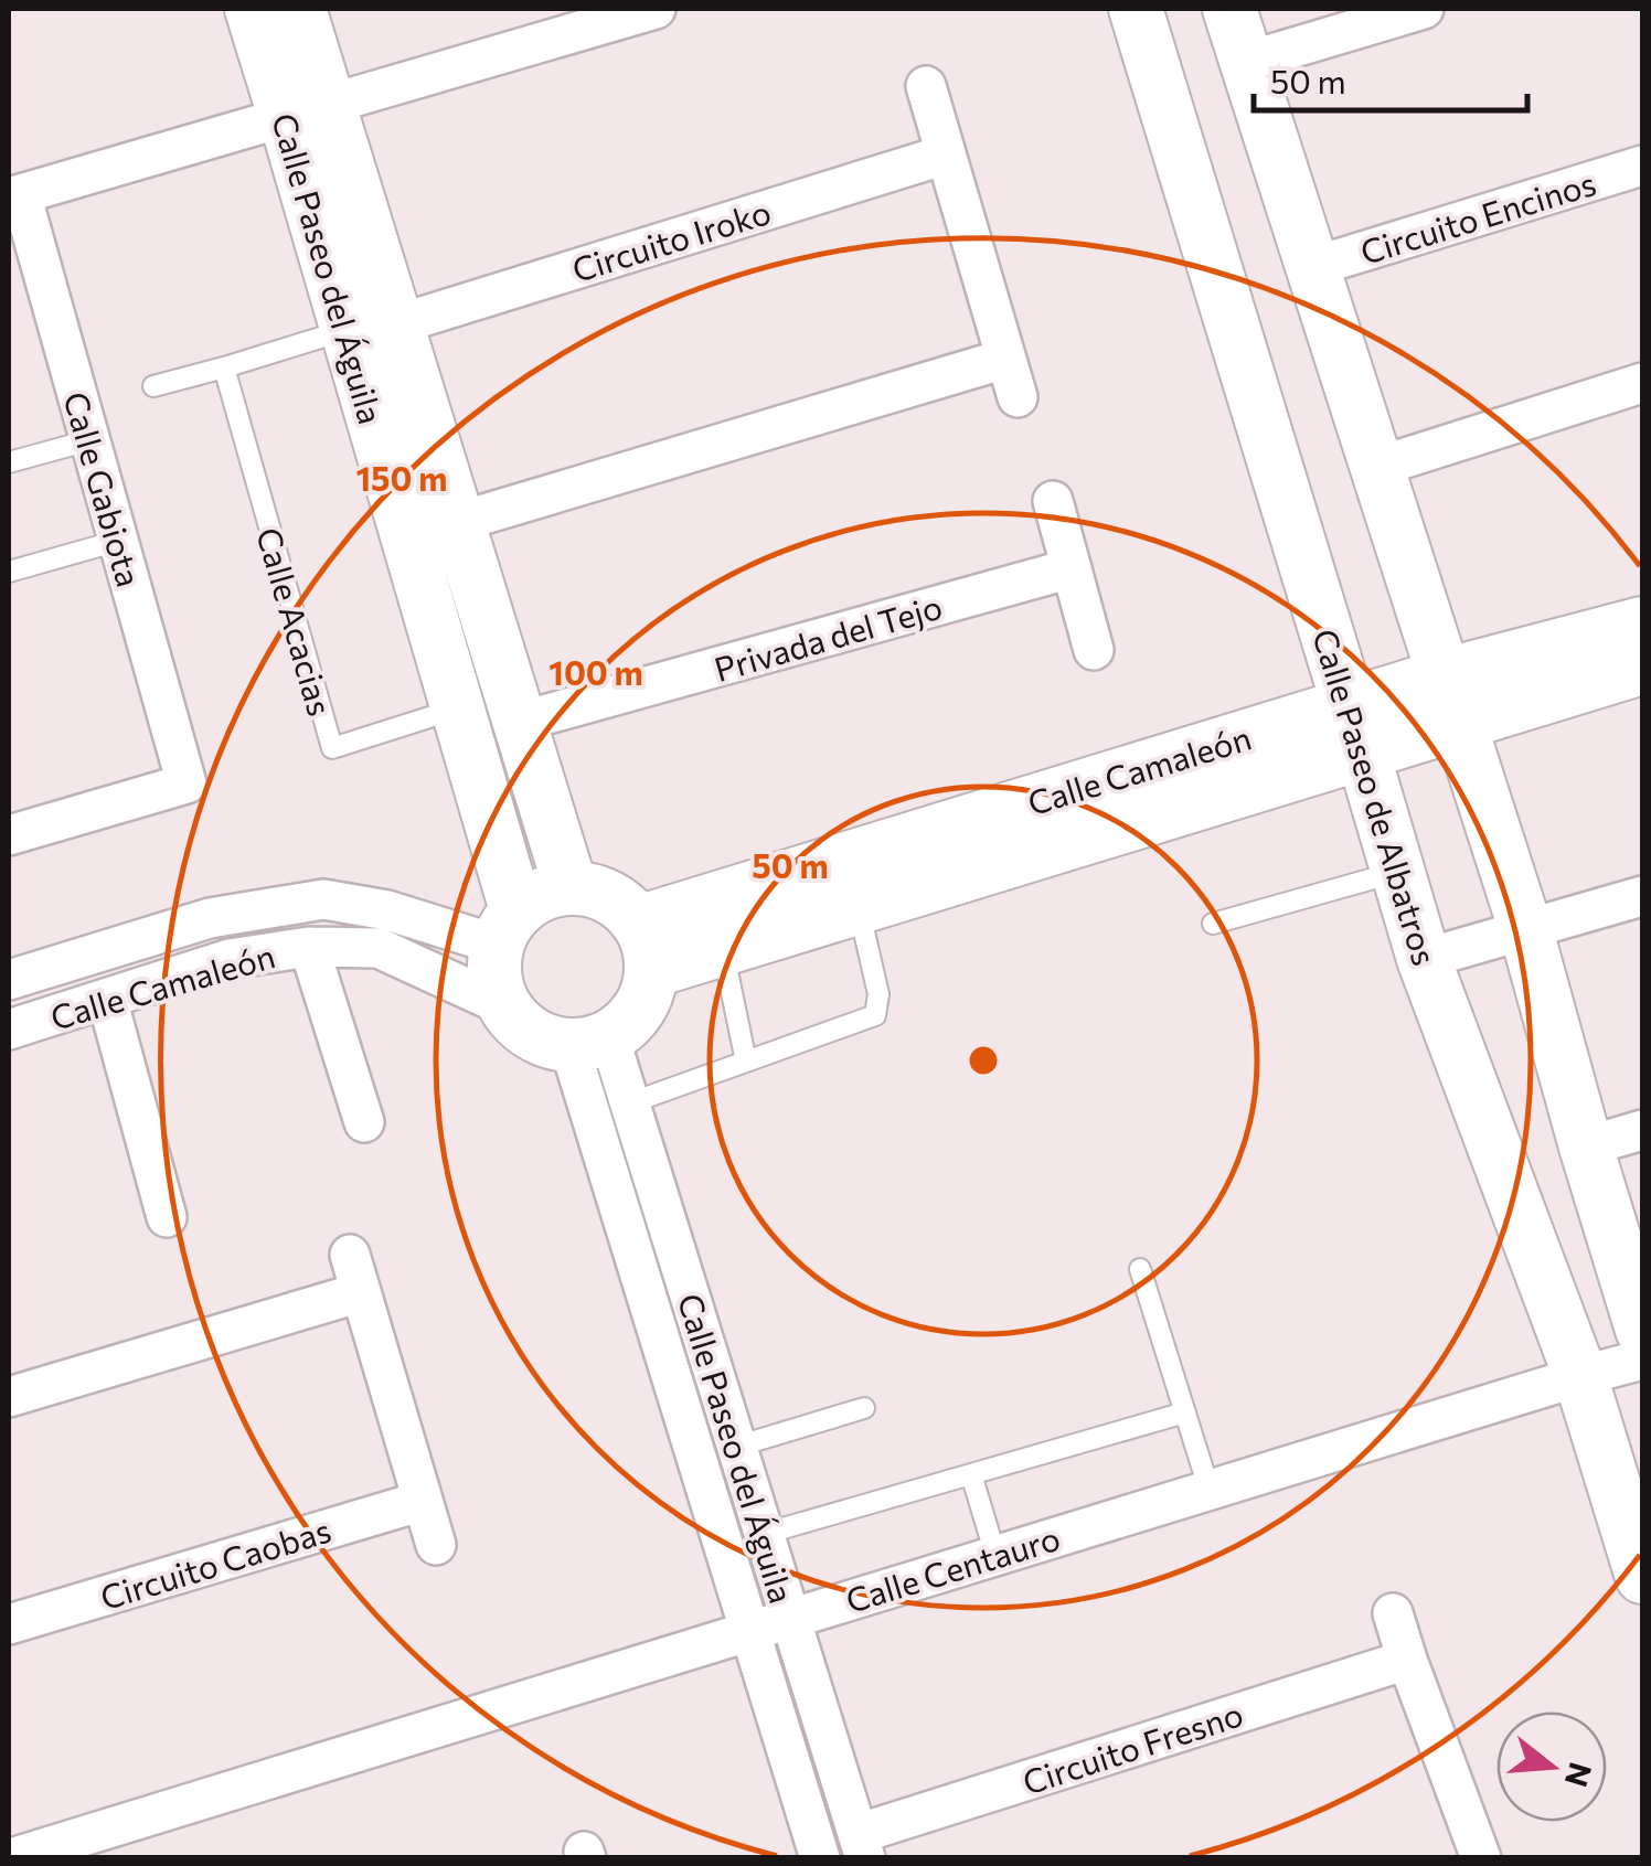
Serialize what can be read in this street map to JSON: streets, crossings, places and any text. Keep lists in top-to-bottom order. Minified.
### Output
{"streets":{"street":["Circuito Encinos","Circuito Iroko","Calle Paseo del Águila","Calle Gabiota","Privada del Tejo","Calle Camaleón","Calle Paseo de Albatros","Circuito Caobas","Calle Centauro","Circuito Fresno"],"lane":["Calle Acacias"]},"crossings":[["Circuito Iroko","Calle Paseo del Águila"],["Calle Paseo del Águila","Calle Acacias"],["Calle Paseo del Águila","Privada del Tejo"],["Calle Paseo del Águila","Calle Camaleón"],["Calle Paseo del Águila","Calle Centauro"],["Calle Paseo del Águila","Circuito Fresno"],["Calle Camaleón","Calle Paseo de Albatros"],["Calle Paseo de Albatros","Calle Centauro"]],"scale_bar":"50 m","north":"right","rings":["150 m","100 m","50 m"]}
